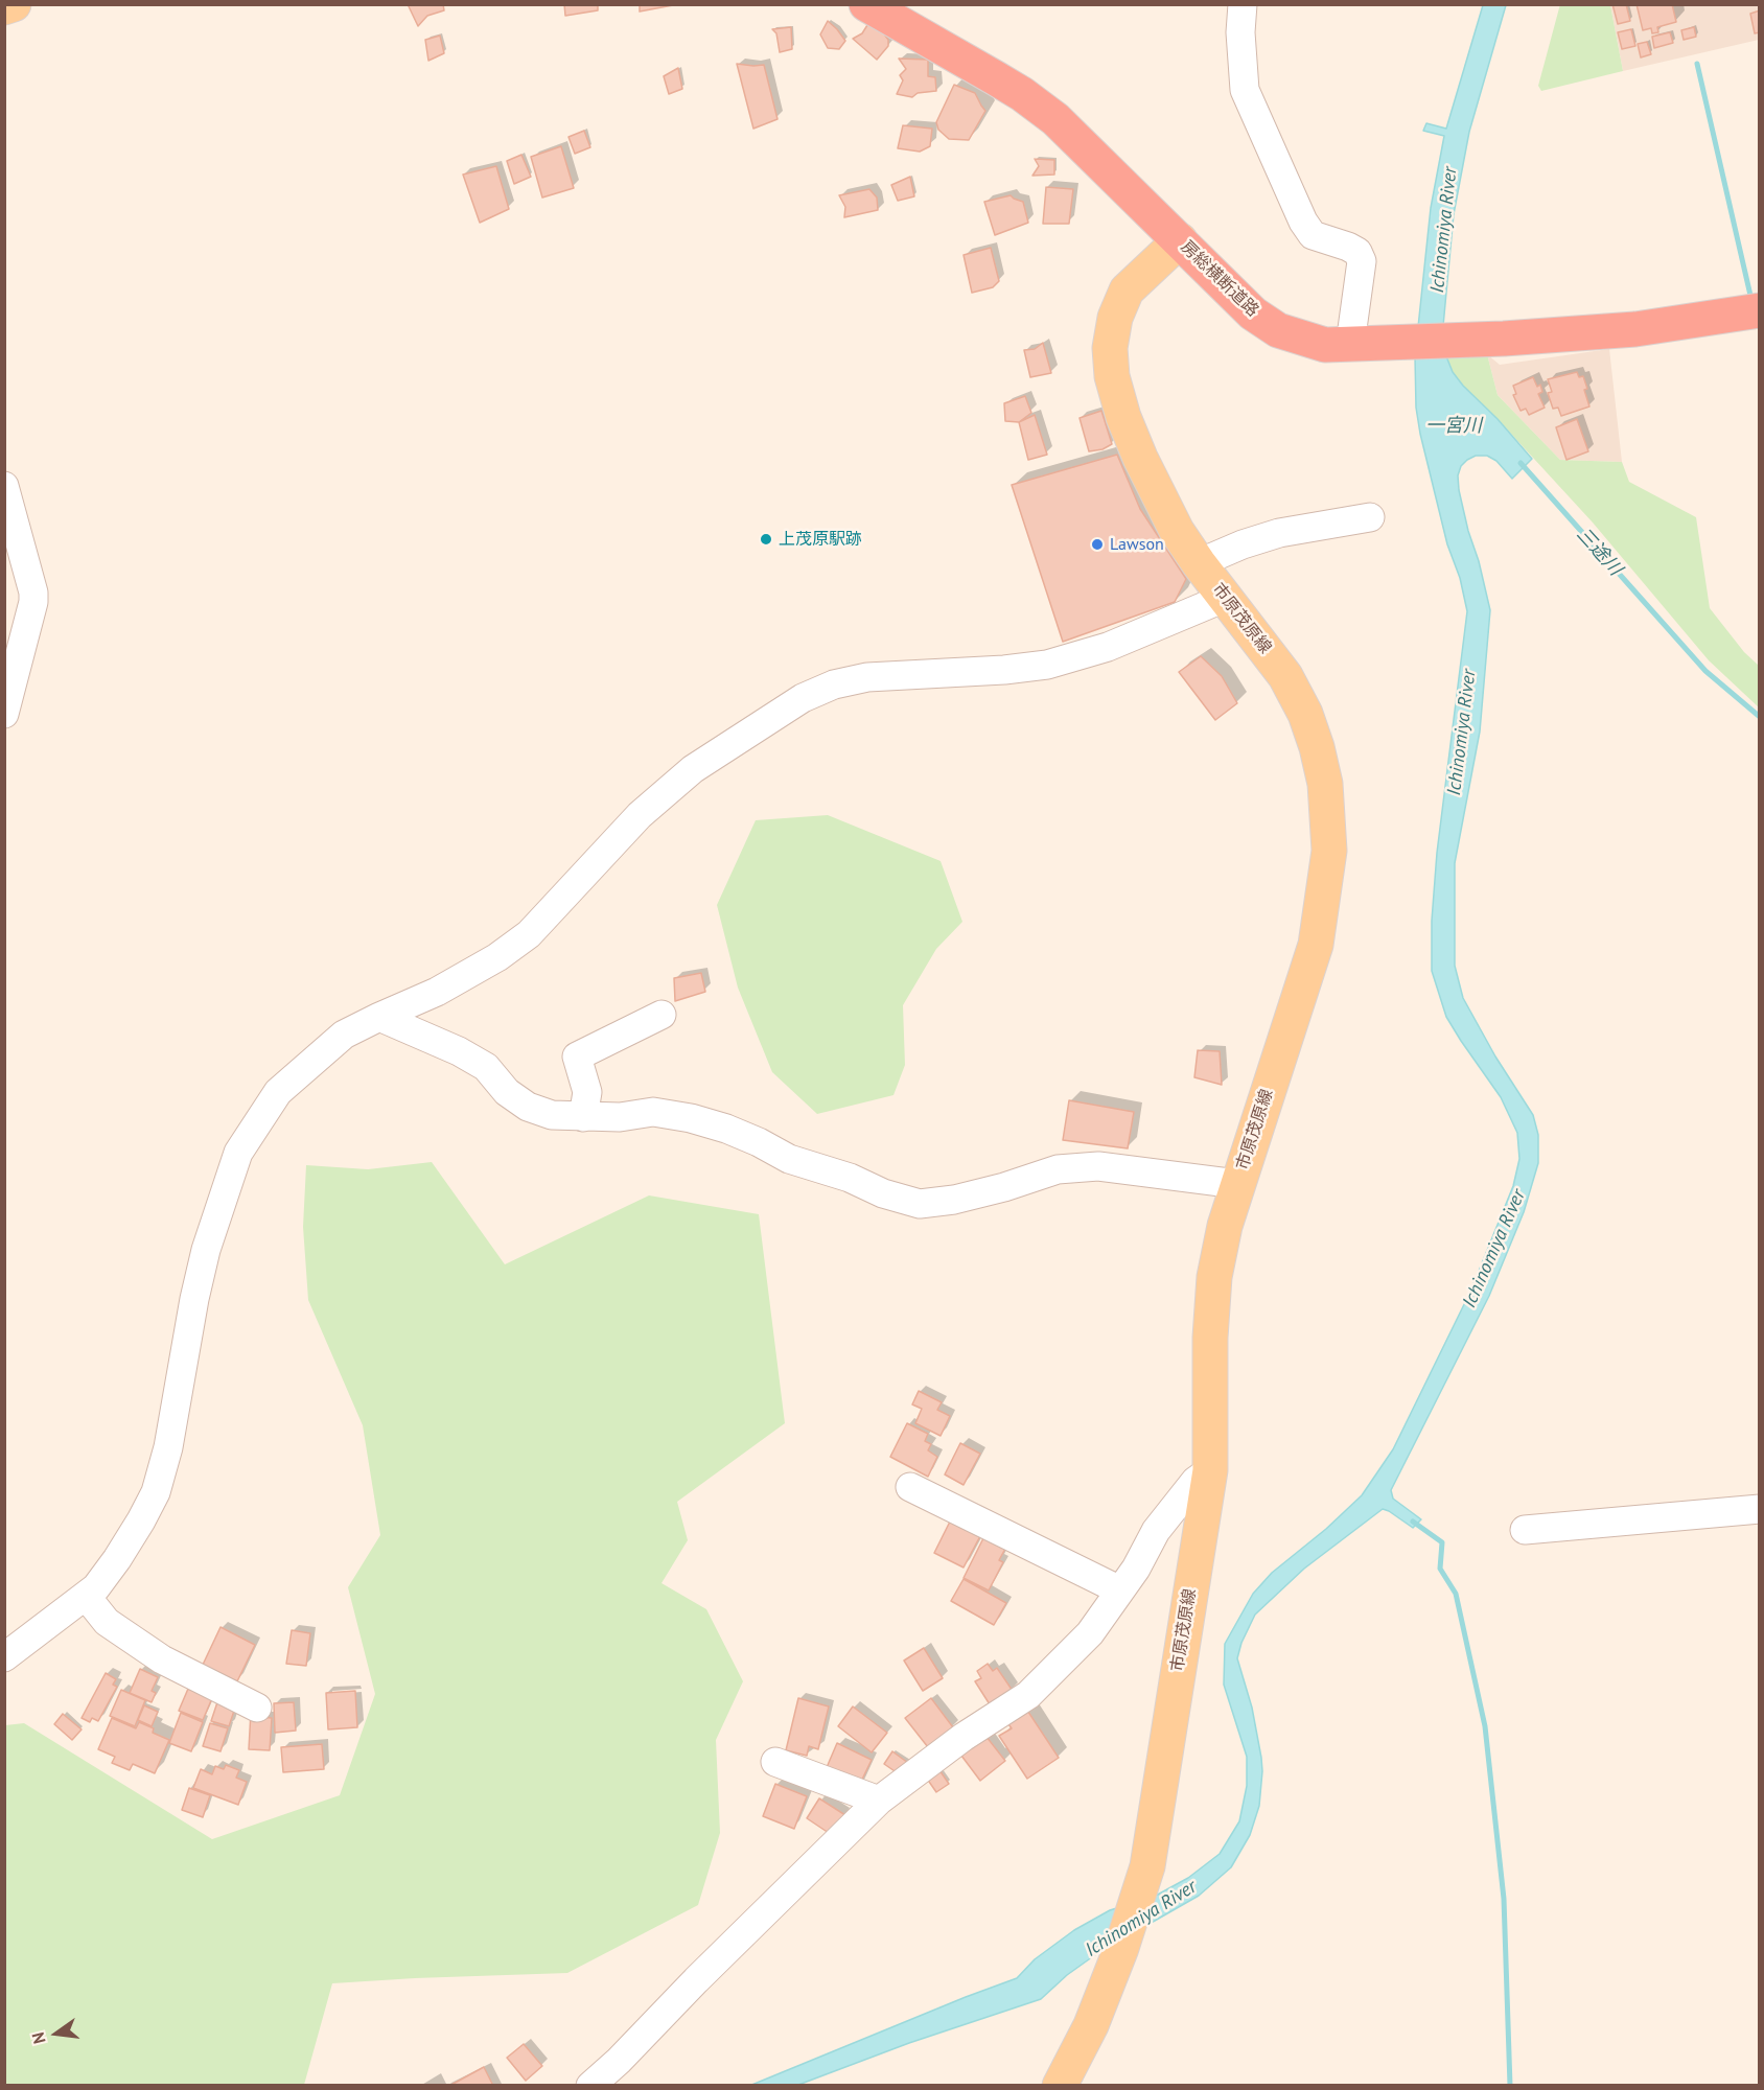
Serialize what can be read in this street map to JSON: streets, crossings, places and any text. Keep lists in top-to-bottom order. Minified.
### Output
{"streets":{"highway":["房総横断道路"],"main road":["市原茂原線"]},"crossings":[["房総横断道路","市原茂原線"]],"water":["Ichinomiya River","一宮川","三途川"],"places":["上茂原駅跡","Lawson"],"north":"left"}
